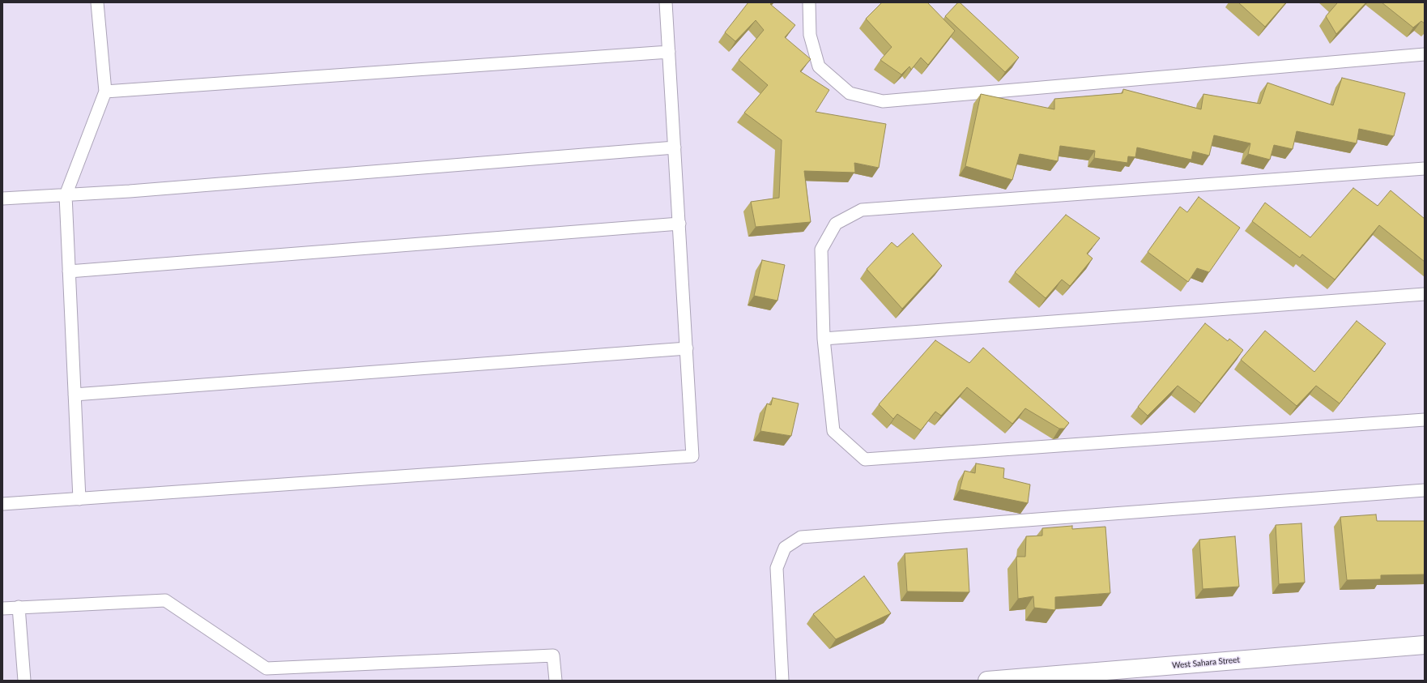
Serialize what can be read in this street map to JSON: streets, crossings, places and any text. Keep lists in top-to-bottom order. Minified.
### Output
{"streets":{"street":["West Sahara Street"]}}
